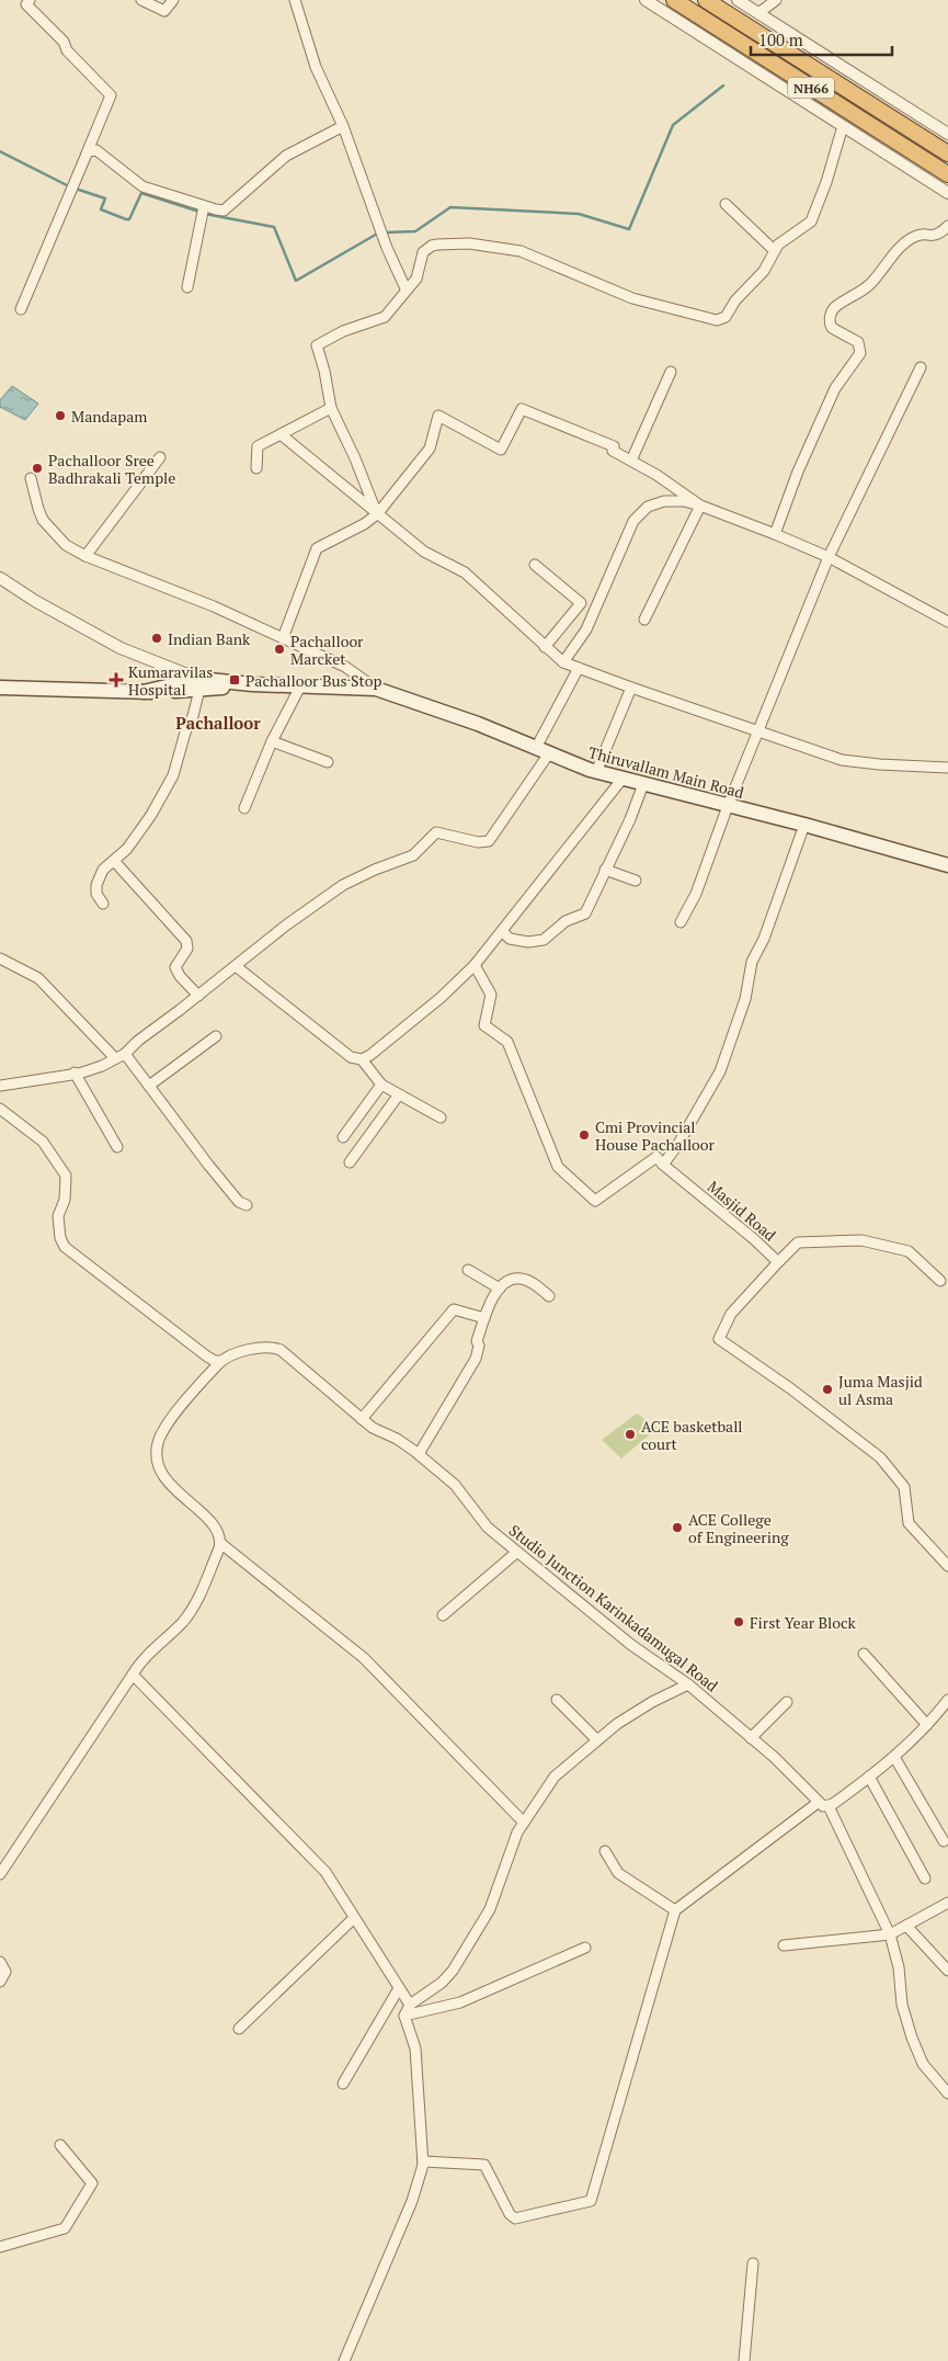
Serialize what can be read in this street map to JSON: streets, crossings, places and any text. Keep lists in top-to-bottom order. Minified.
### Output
{"streets":{"highway":["NH66"],"main road":["Thiruvallam Main Road"],"street":["Masjid Road","Studio Junction Karinkadamugal Road"]},"districts":["Pachalloor"],"places":{"other":["Mandapam","Pachalloor Sree Badhrakali Temple","Indian Bank","Pachalloor Marcket","Cmi Provincial House Pachalloor","Juma Masjid ul Asma","ACE basketball court","ACE College of Engineering","First Year Block"],"health":["Kumaravilas Hospital"],"transit":["Pachalloor Bus Stop"]},"scale_bar":"100 m"}
